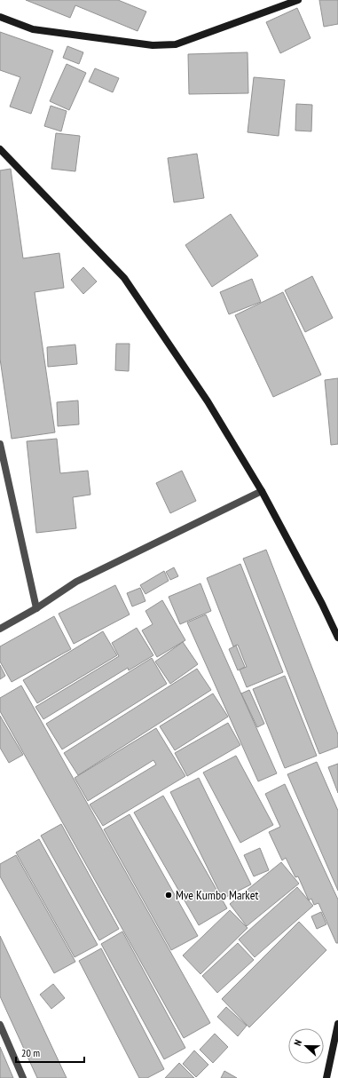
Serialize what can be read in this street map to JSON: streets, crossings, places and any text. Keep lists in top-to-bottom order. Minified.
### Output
{"places":["Mve Kumbo Market"],"scale_bar":"20 m","north":"left"}
